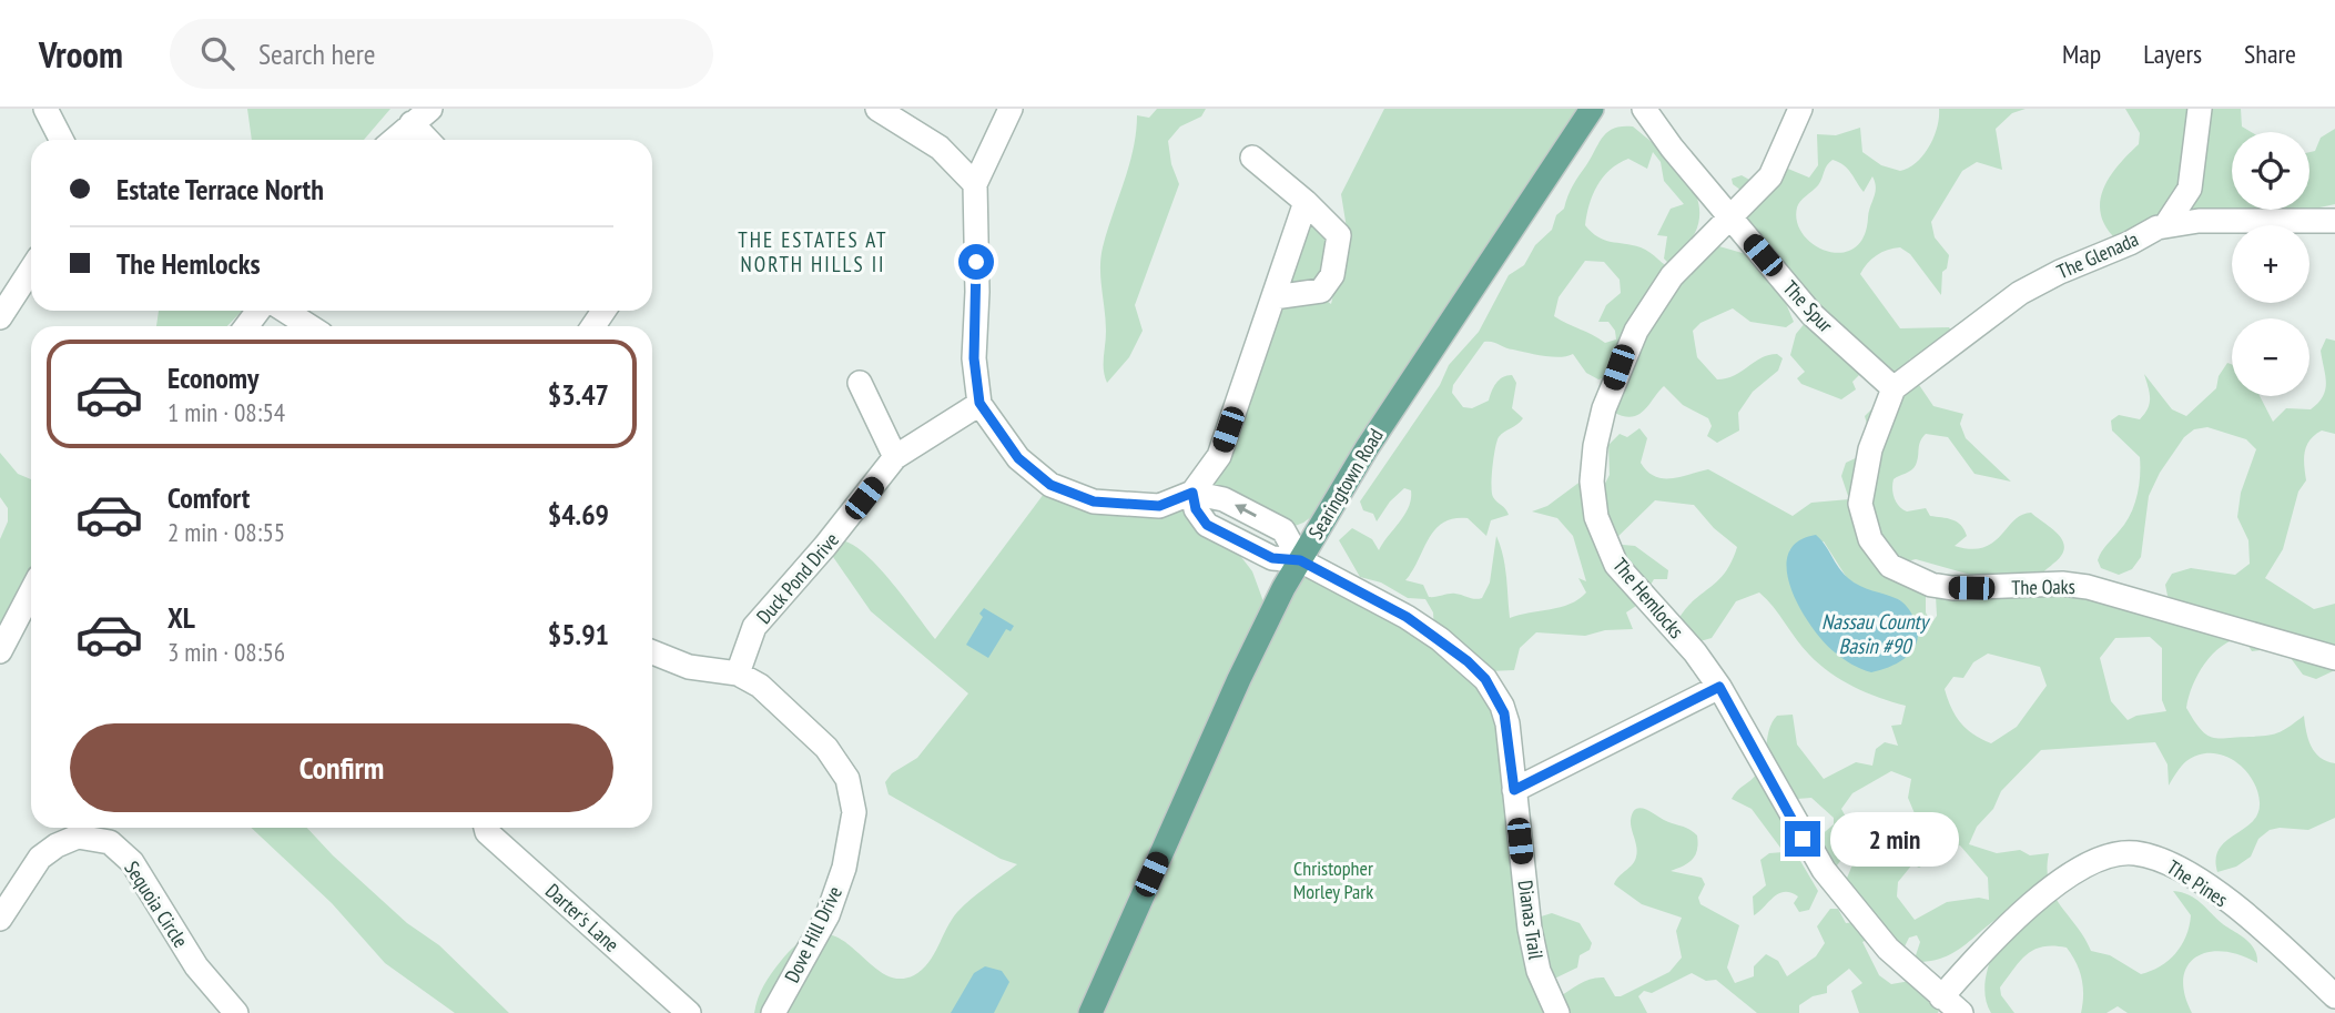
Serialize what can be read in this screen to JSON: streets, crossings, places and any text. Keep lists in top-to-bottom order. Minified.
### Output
{"streets":{"main road":["Searingtown Road"],"street":["The Glenada","The Spur","Duck Pond Drive","The Oaks","The Hemlocks","The Pines","Sequoia Circle","Darter's Lane","Dianas Trail","Dove Hill Drive"]},"crossings":[["The Glenada","The Spur"],["The Glenada","The Oaks"],["The Spur","The Oaks"],["The Spur","The Hemlocks"],["Searingtown Road","Dianas Trail"],["Duck Pond Drive","Dove Hill Drive"],["The Hemlocks","The Pines"]],"districts":["THE ESTATES AT NORTH HILLS II"],"water":["Nassau County Basin #90"],"parks":["Christopher Morley Park"],"page":{"header":"Vroom","search":"Search here","nav":["Map","Layers","Share"],"map_buttons":["+","−"],"banner":["Estate Terrace North","The Hemlocks"],"list":[{"name":"Economy","note":"1 min · 08:54","value":"$3.47"},{"name":"Comfort","note":"2 min · 08:55","value":"$4.69"},{"name":"XL","note":"3 min · 08:56","value":"$5.91"}],"buttons":"Confirm","bubble":"2 min"}}
